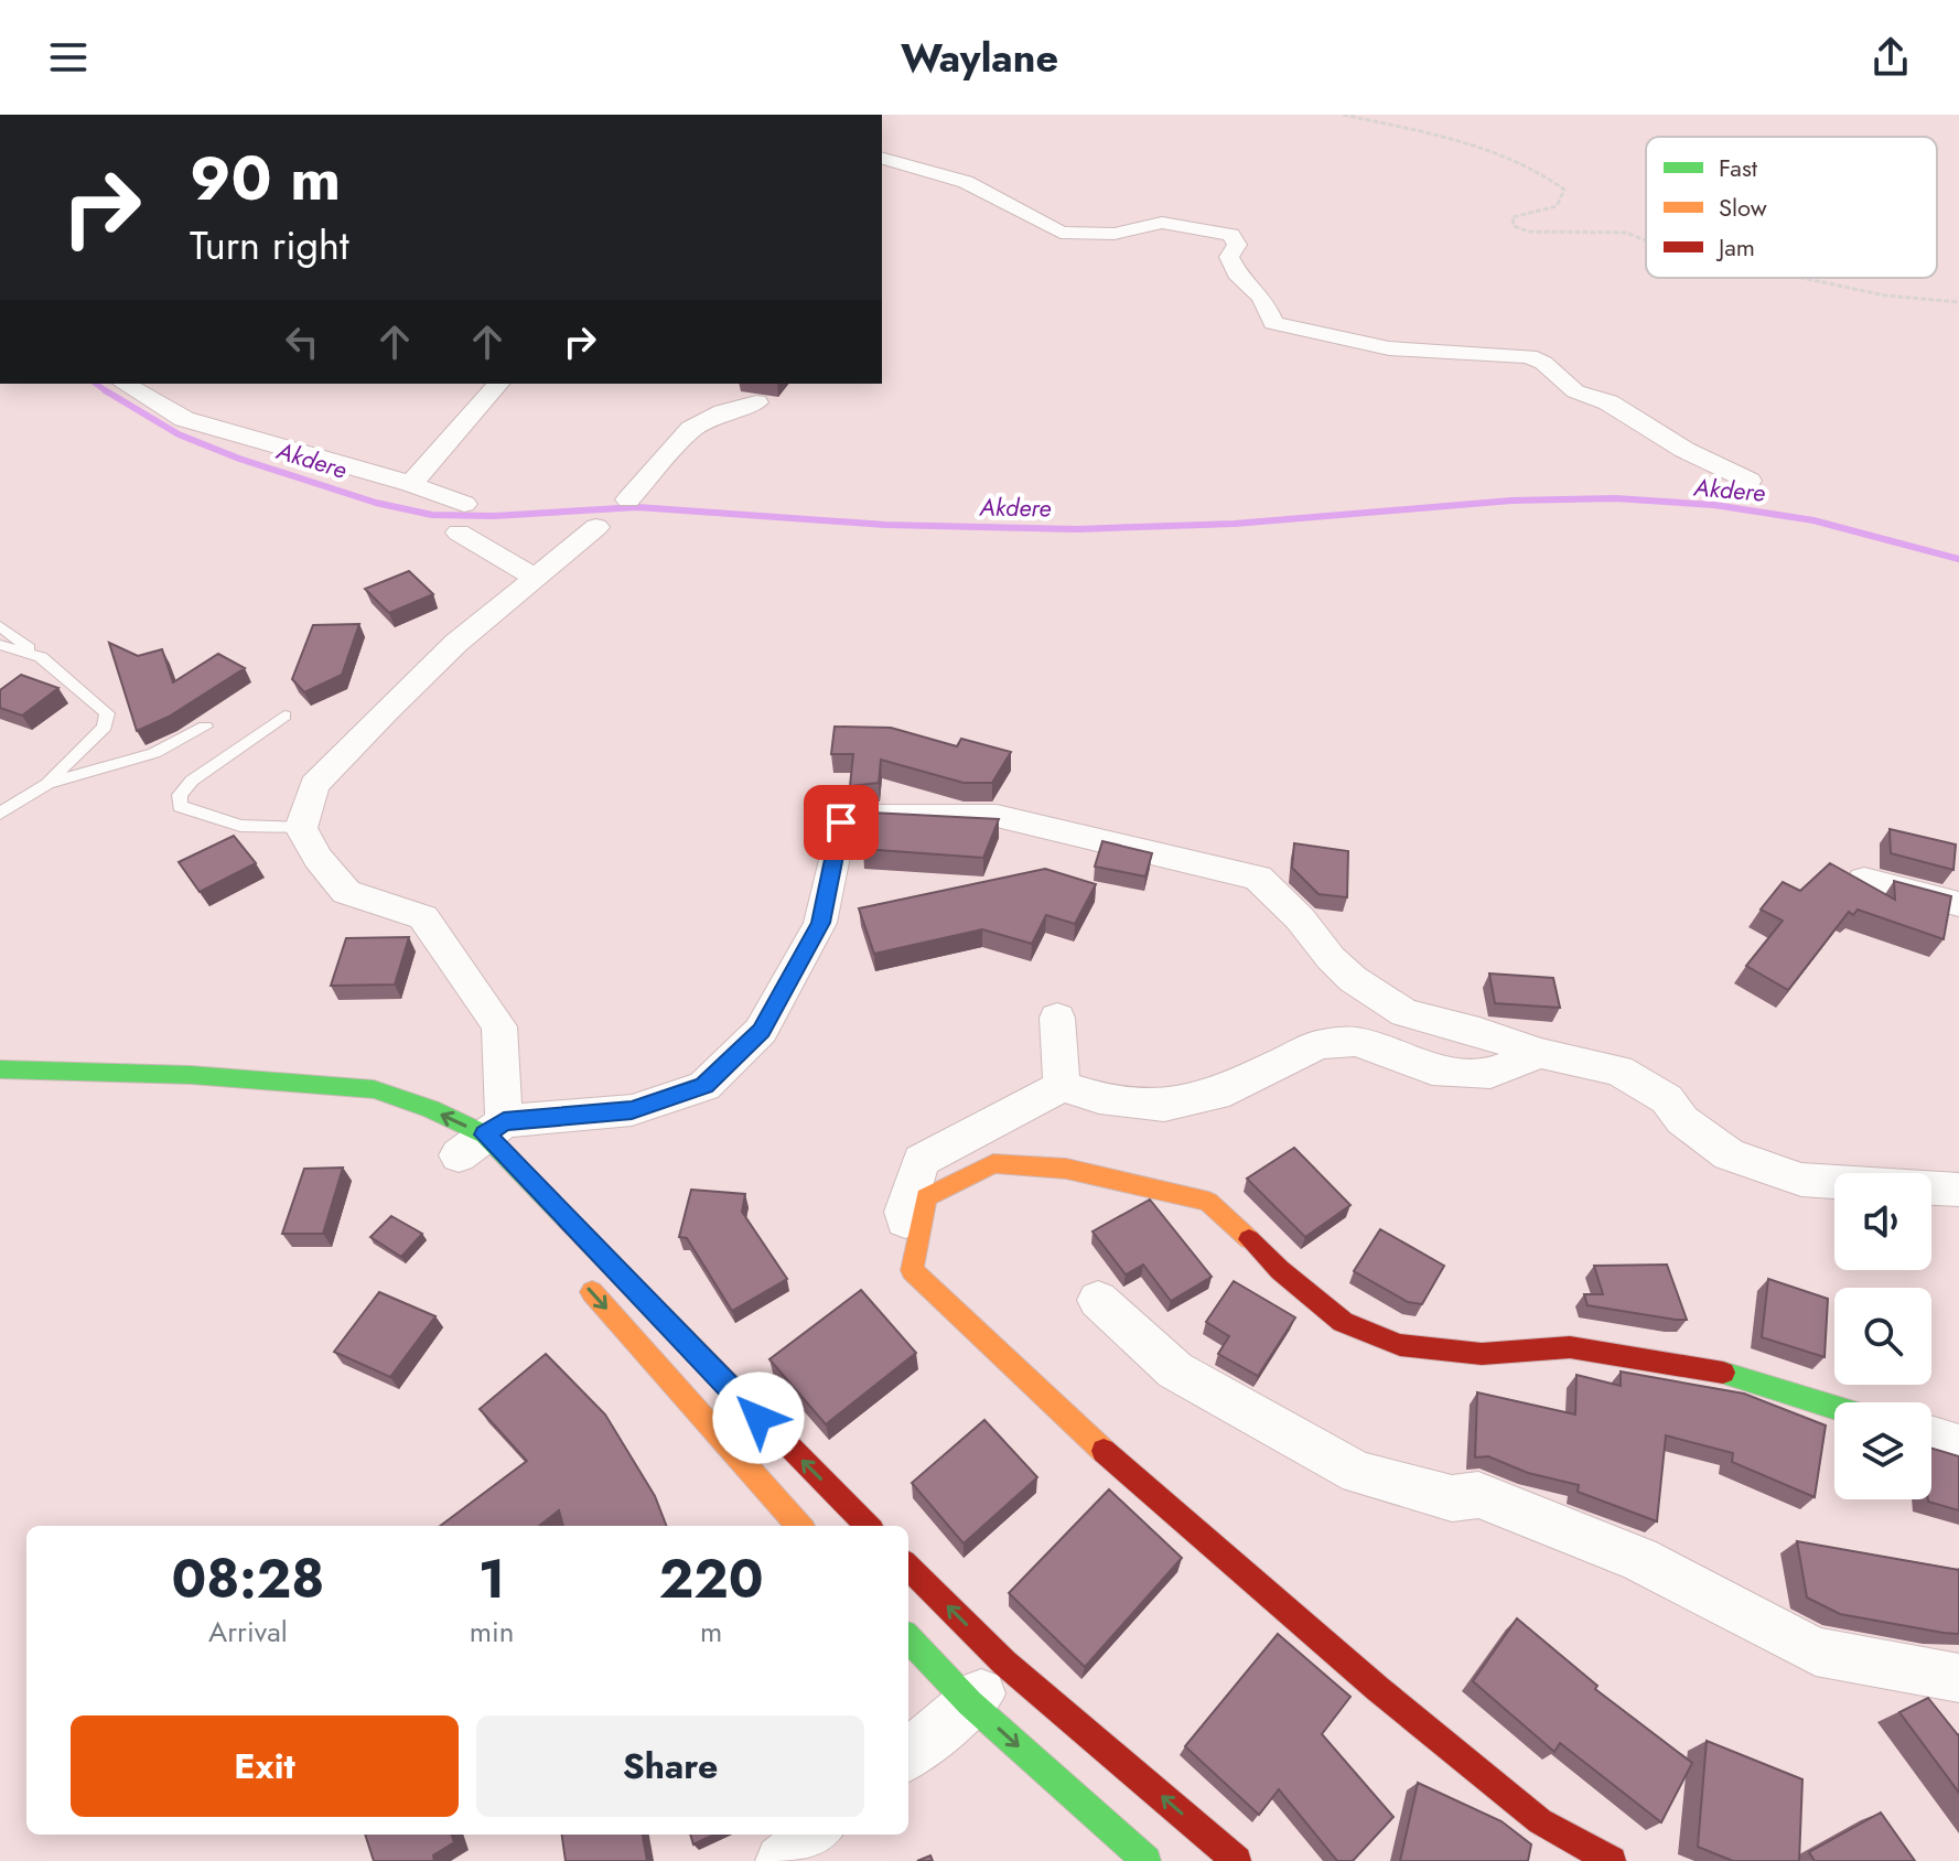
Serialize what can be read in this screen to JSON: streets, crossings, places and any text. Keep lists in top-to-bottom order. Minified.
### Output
{"water":["Akdere"],"legend":["Fast","Slow","Jam"],"page":{"header":"Waylane","turn":["90 m","Turn right"],"eta":["08:28","Arrival","1","min","220","m"],"buttons":["Exit","Share"]}}
